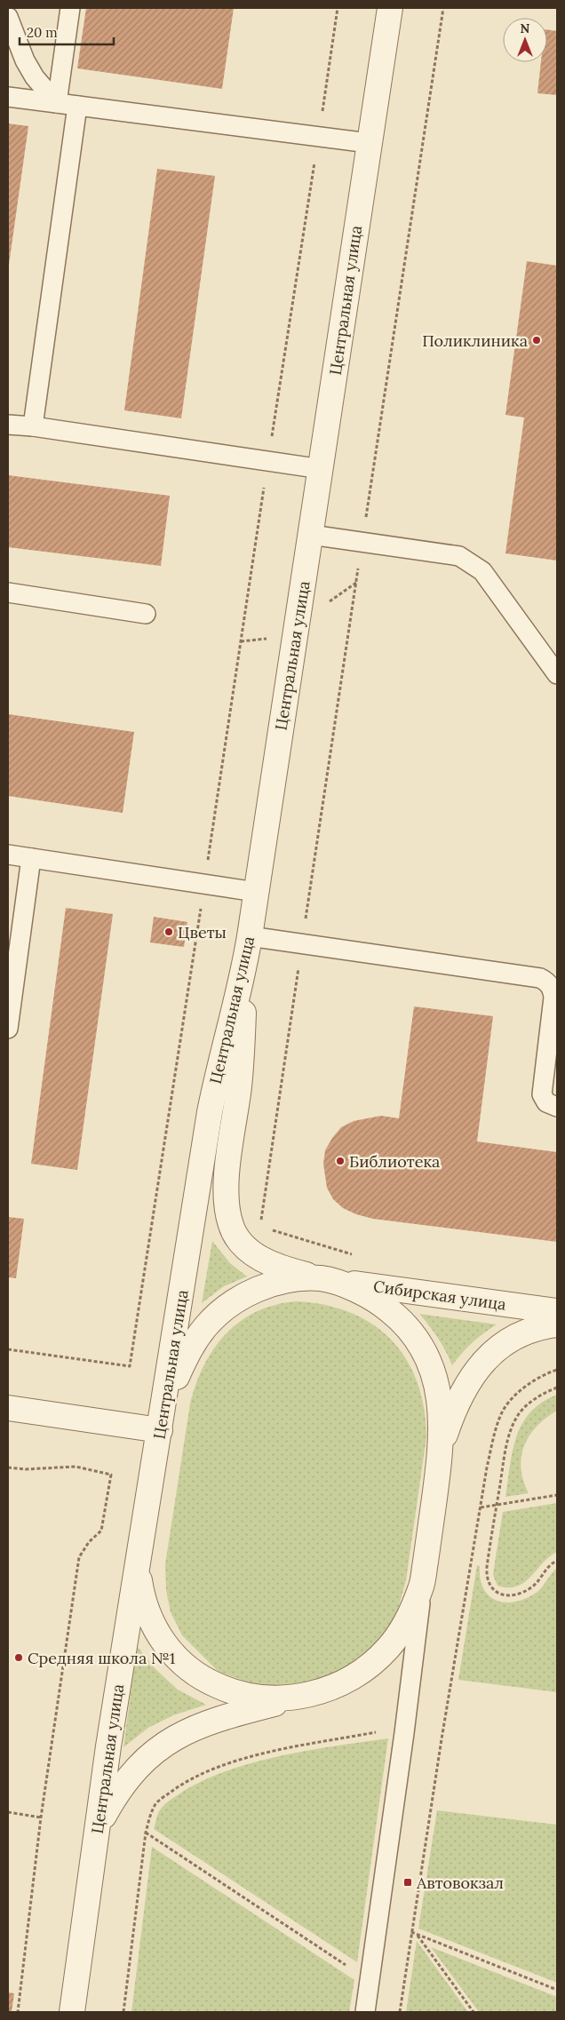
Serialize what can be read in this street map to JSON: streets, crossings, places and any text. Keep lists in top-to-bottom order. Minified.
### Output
{"streets":{"street":["Центральная улица","Сибирская улица"]},"places":{"other":["Поликлиника","Цветы","Библиотека","Средняя школа №1"],"transit":["Автовокзал"]},"scale_bar":"20 m","north":"top"}
